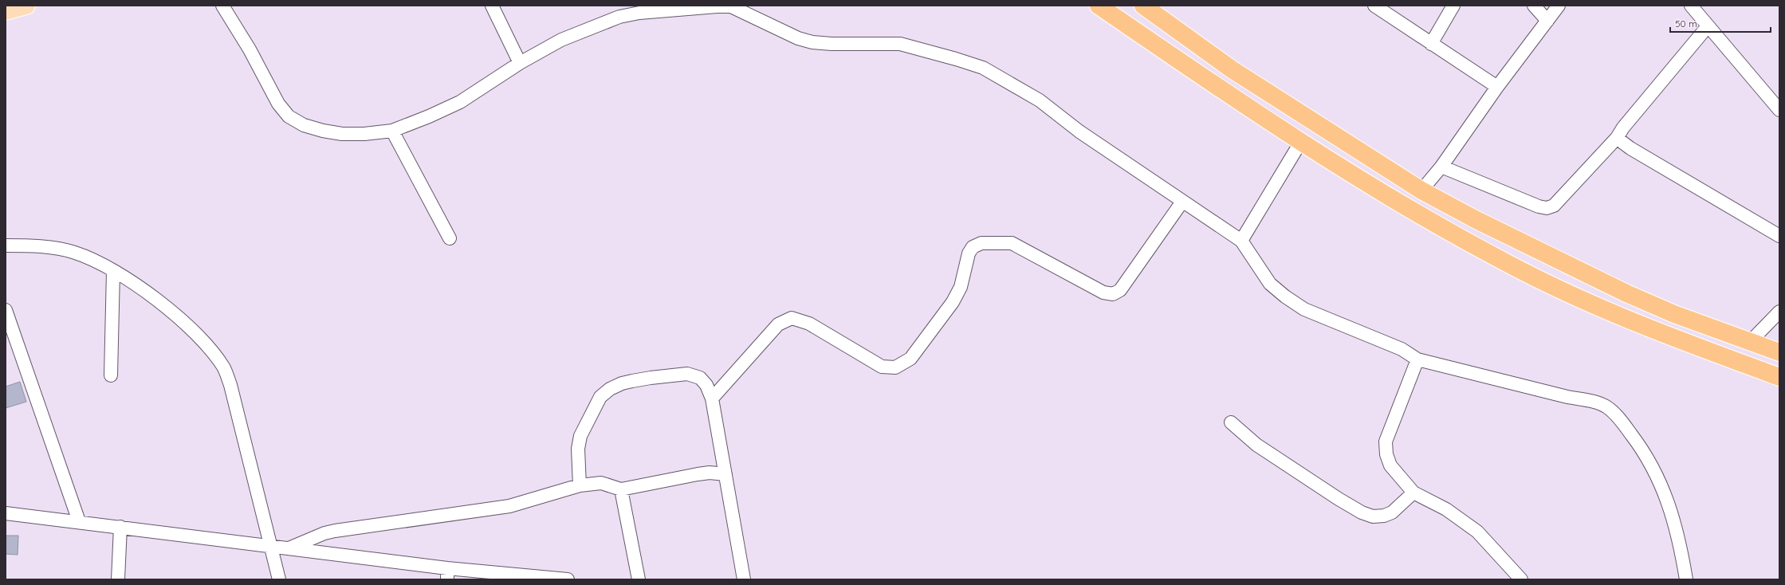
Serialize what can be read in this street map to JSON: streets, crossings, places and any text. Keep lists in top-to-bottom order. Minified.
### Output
{"scale_bar":"50 m"}
